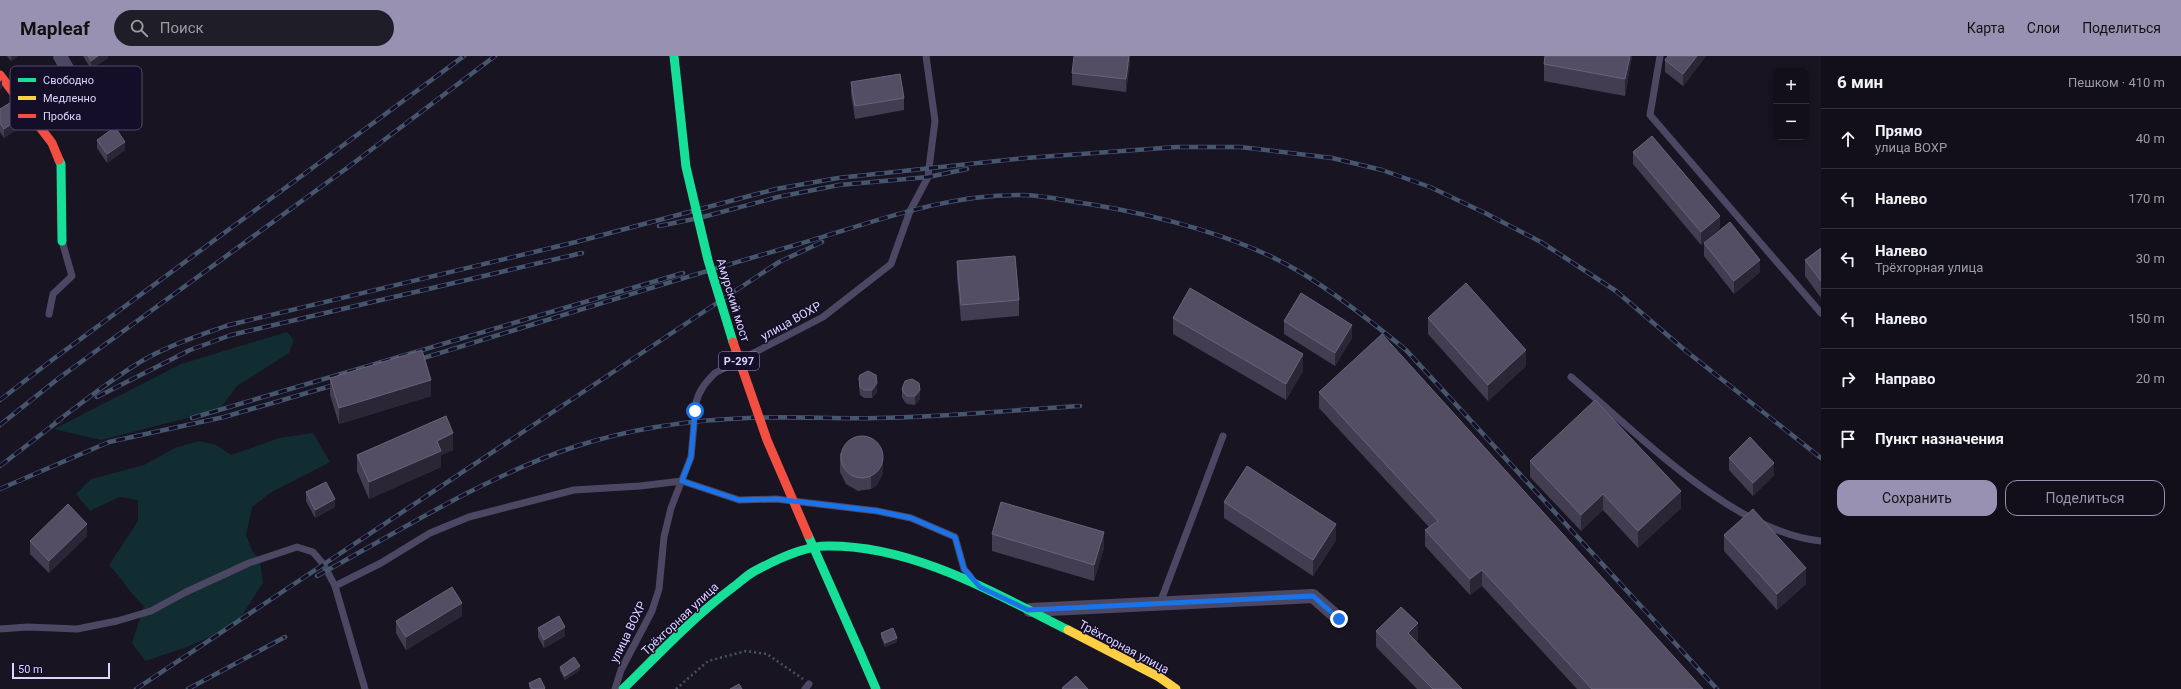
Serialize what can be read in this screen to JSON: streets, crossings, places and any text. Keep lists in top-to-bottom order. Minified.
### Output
{"streets":{"main road":["Амурский мост","Р-297","Трёхгорная улица"],"lane":["улица ВОХР"]},"legend":["Свободно","Медленно","Пробка"],"scale_bar":"50 m","page":{"header":"Mapleaf","search":"Поиск","nav":["Карта","Слои","Поделиться"],"heading":["6 мин","Пешком · 410 m"],"map_buttons":["+","−"],"list":[["Прямо","улица ВОХР","40 m"],["Налево","170 m"],["Налево","Трёхгорная улица","30 m"],["Налево","150 m"],["Направо","20 m"],"Пункт назначения"],"buttons":["Сохранить","Поделиться"],"scale":"50 m"}}
